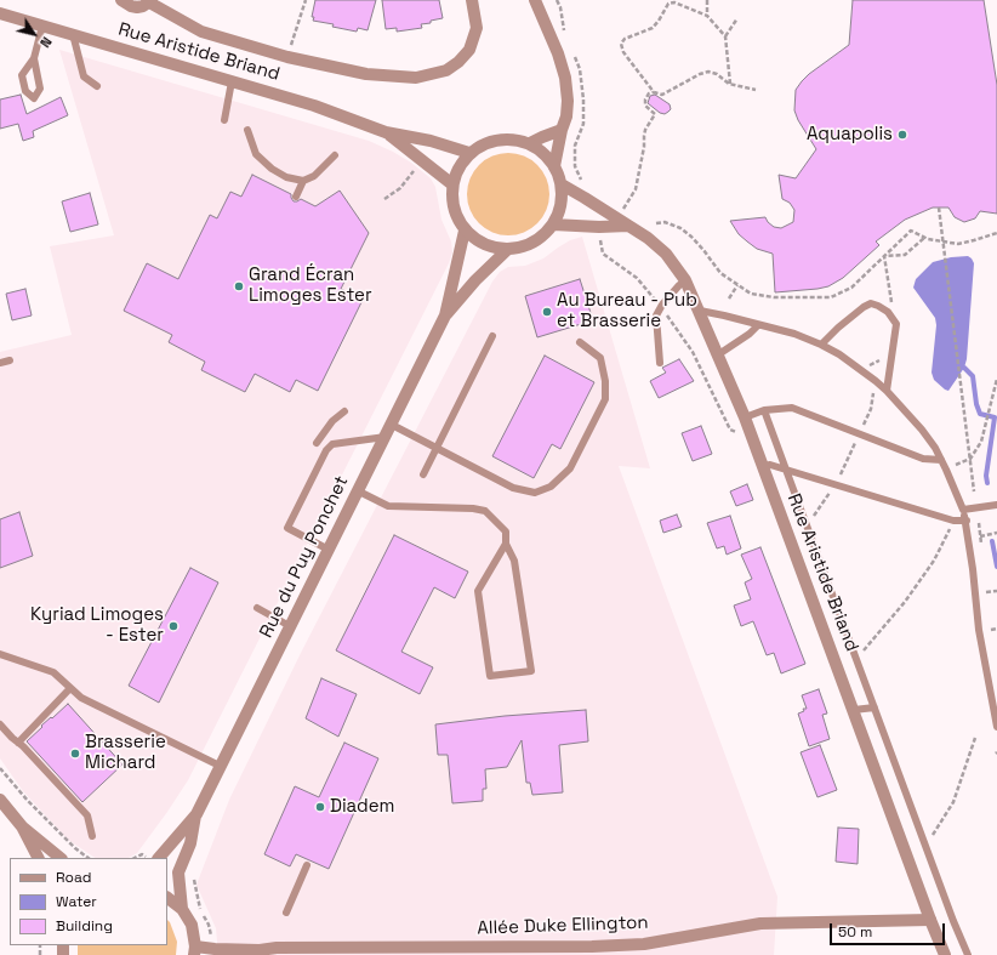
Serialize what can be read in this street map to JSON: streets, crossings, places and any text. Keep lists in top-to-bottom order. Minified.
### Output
{"streets":{"street":["Rue Aristide Briand","Rue du Puy Ponchet","Allée Duke Ellington"]},"crossings":[["Rue Aristide Briand","Rue du Puy Ponchet"],["Rue Aristide Briand","Allée Duke Ellington"]],"places":["Aquapolis","Grand Écran Limoges Ester","Au Bureau - Pub et Brasserie","Kyriad Limoges - Ester","Brasserie Michard","Diadem"],"legend":["Road","Water","Building"],"scale_bar":"50 m","north":"bottom right"}
